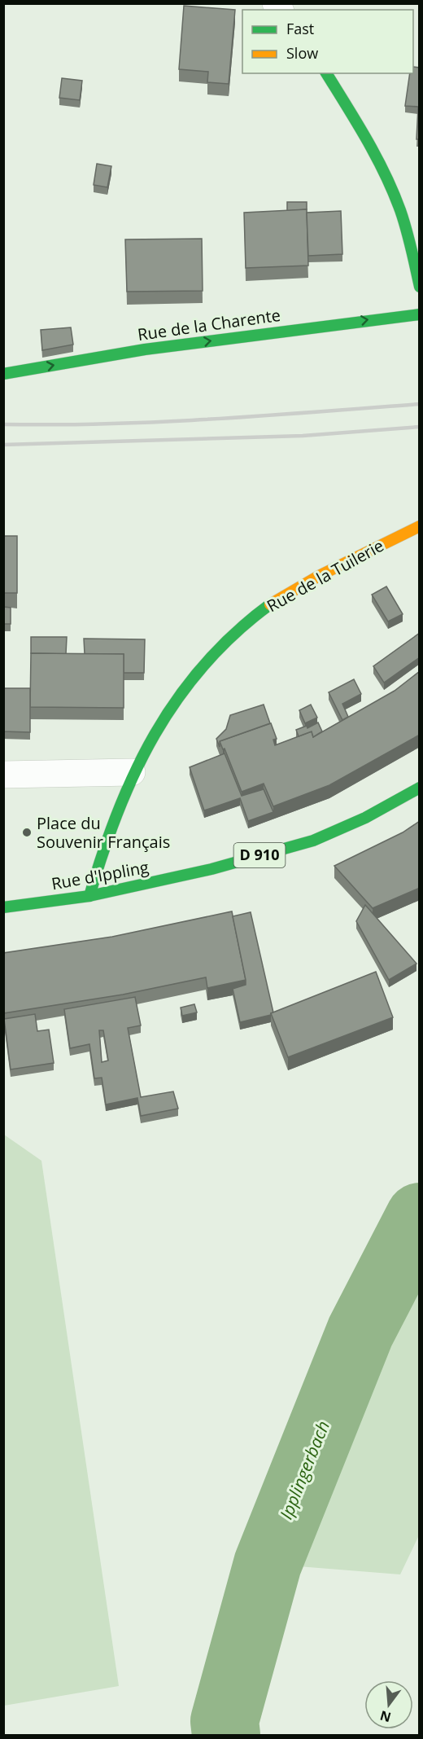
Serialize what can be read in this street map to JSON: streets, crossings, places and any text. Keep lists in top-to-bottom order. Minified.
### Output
{"streets":{"street":["Rue de la Charente","Rue de la Tuilerie","D 910","Rue d'Ippling"]},"crossings":[["Rue de la Tuilerie","Rue d'Ippling"]],"one_way":["Rue de la Charente"],"water":["Ipplingerbach"],"places":["Place du Souvenir Français"],"legend":["Fast","Slow"],"north":"bottom"}
